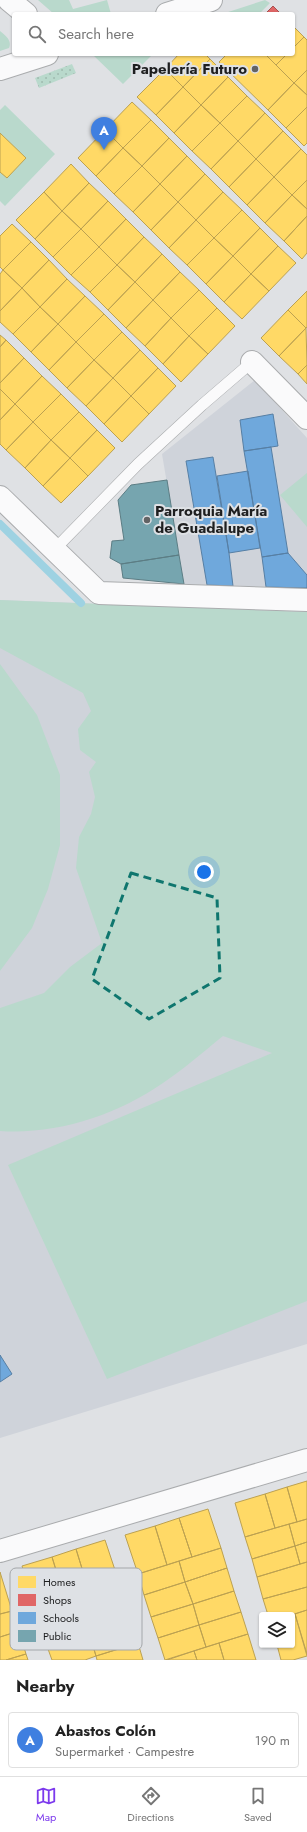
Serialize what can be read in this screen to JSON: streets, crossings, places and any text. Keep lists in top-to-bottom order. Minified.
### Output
{"places":["Papelería Futuro","Parroquia María de Guadalupe"],"legend":["Homes","Shops","Schools","Public"],"page":{"search":"Search here","pins":"A","heading":"Nearby","list":[{"mark":"A","name":"Abastos Colón","note":"Supermarket · Campestre","value":"190 m"}],"nav":["Map","Directions","Saved"]}}
